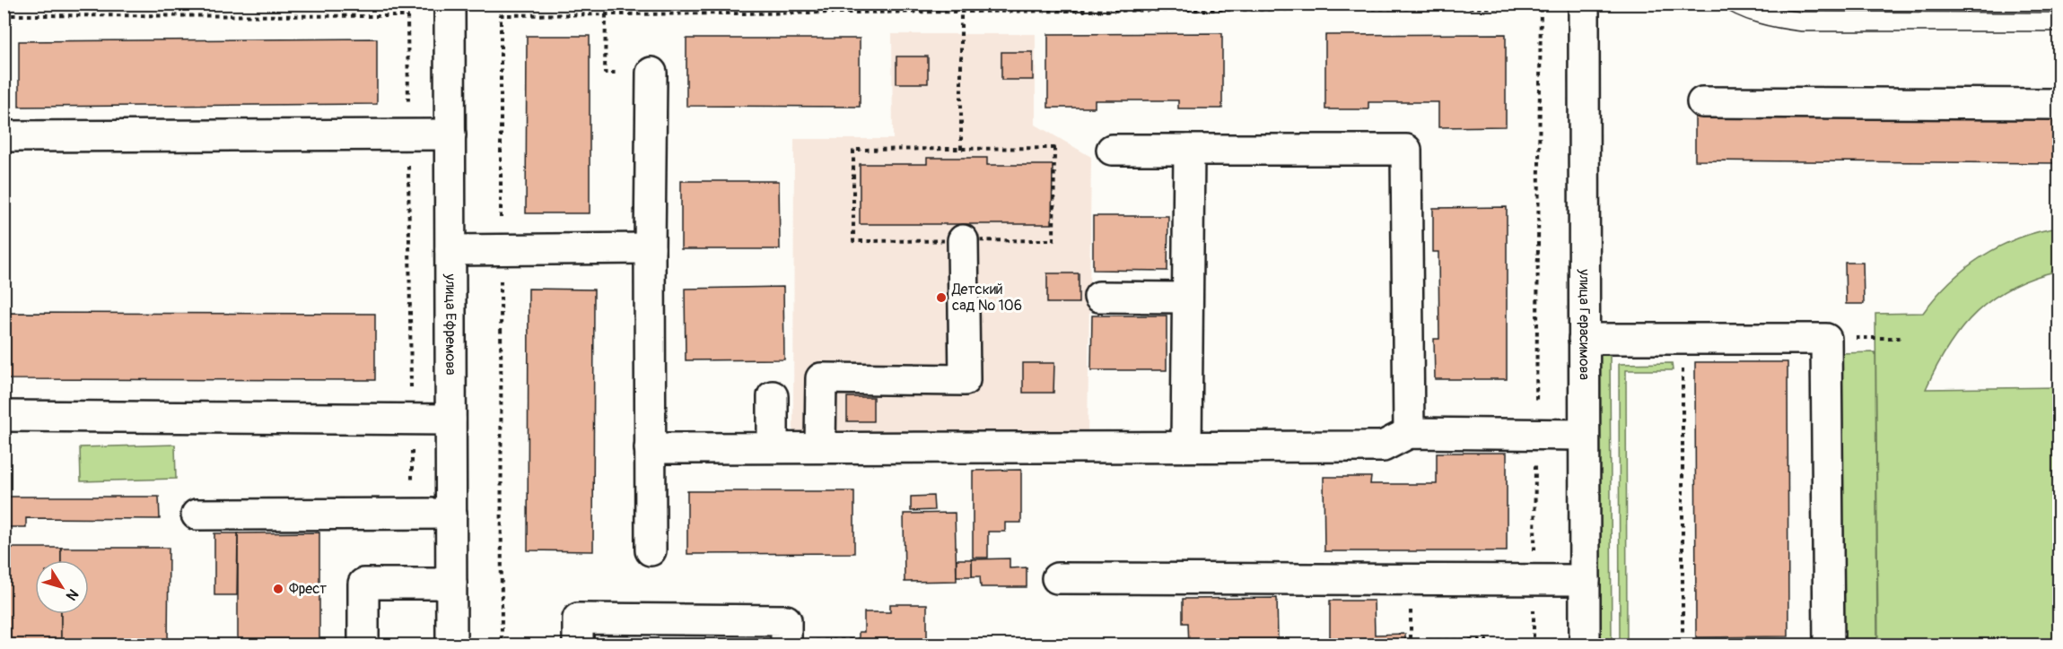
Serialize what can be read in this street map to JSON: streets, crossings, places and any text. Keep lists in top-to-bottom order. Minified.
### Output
{"streets":{"street":["улица Ефремова","улица Герасимова"]},"places":["Детский сад № 106","Фрест"],"north":"bottom right"}
